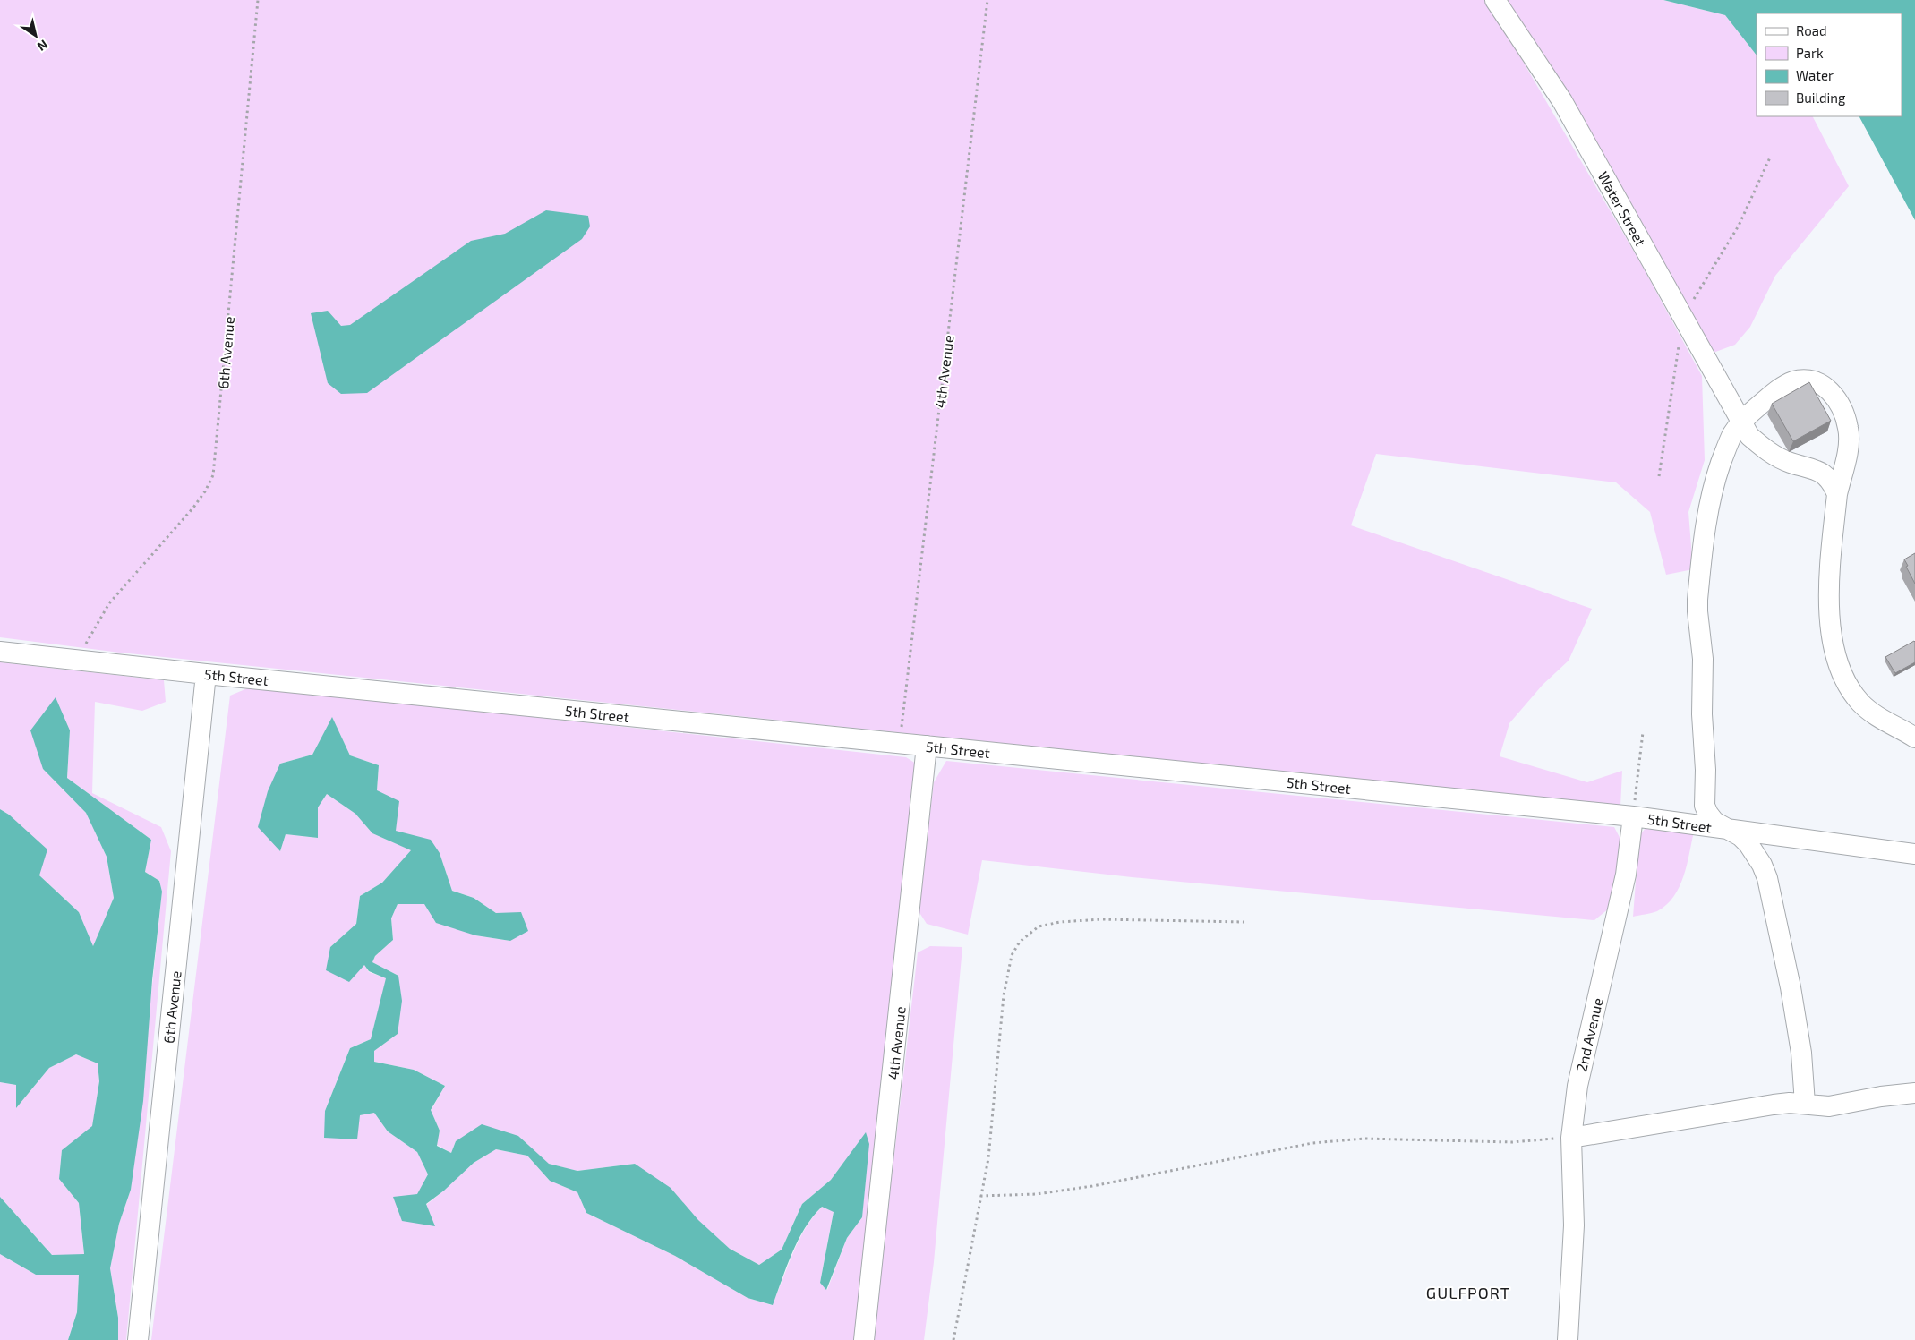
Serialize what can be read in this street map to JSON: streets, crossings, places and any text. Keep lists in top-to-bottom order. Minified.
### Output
{"streets":{"street":["Water Street","6th Avenue","4th Avenue","5th Street","2nd Avenue"]},"crossings":[["6th Avenue","5th Street"],["4th Avenue","5th Street"],["5th Street","2nd Avenue"]],"districts":["GULFPORT"],"legend":["Road","Park","Water","Building"],"north":"bottom right"}
